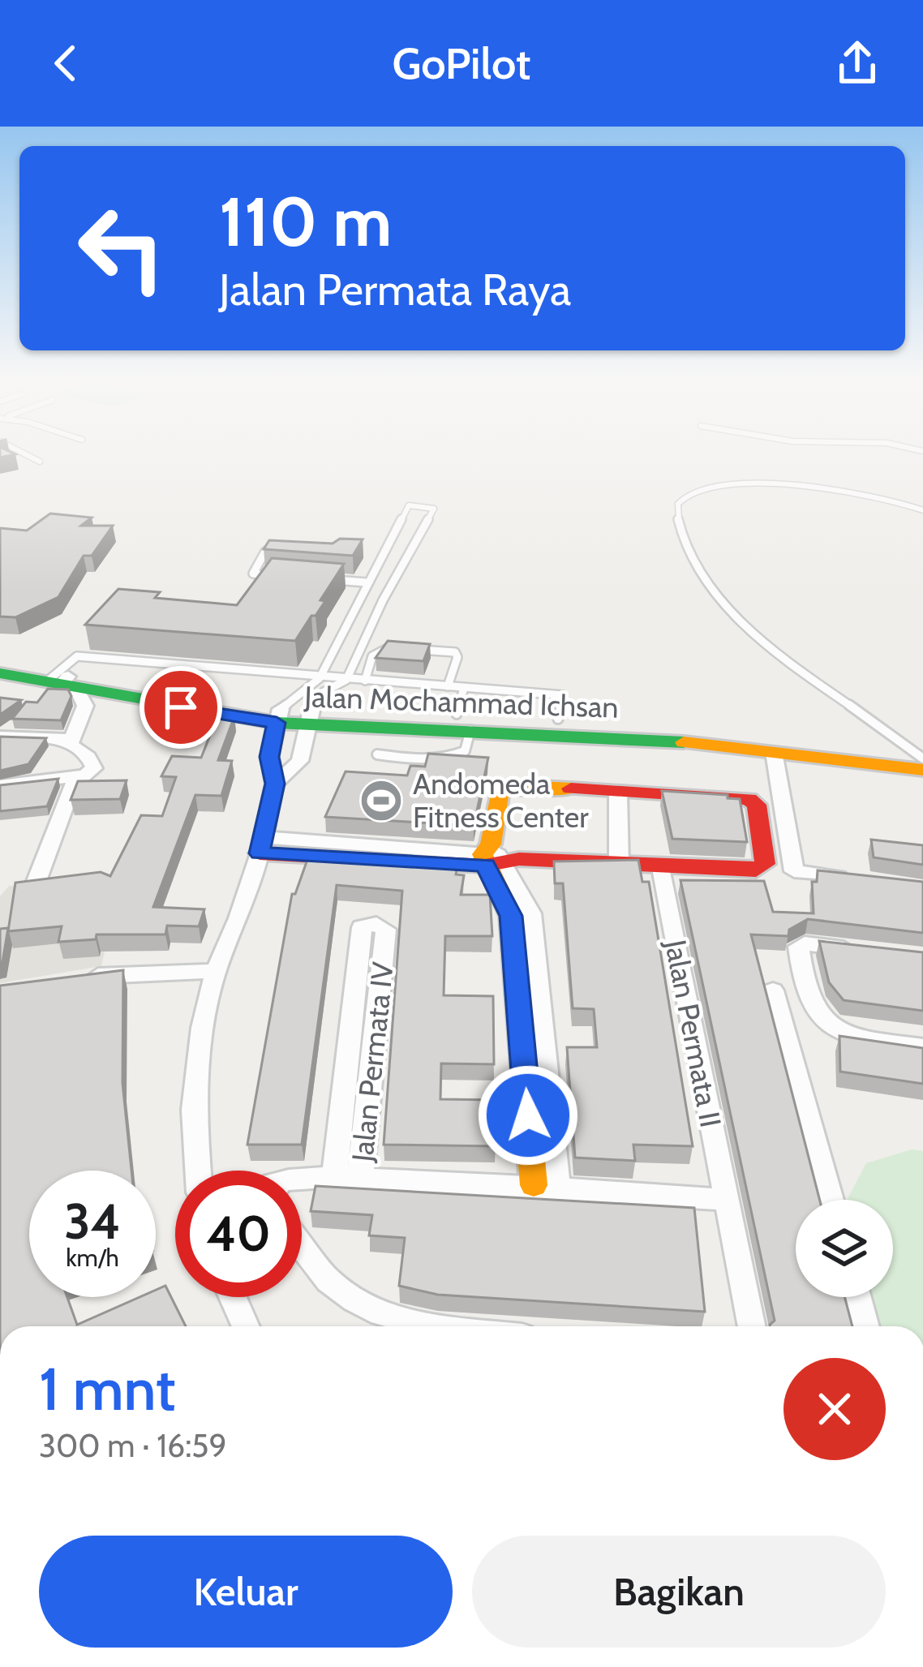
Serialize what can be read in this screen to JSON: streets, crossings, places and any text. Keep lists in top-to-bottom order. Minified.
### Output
{"streets":{"main road":["Jalan Mochammad Ichsan"],"street":["Jalan Permata II","Jalan Permata IV"]},"places":{"sports":["Andomeda Fitness Center"]},"page":{"header":"GoPilot","turn":["110 m","Jalan Permata Raya"],"speed":"34 km/h","limit":"40","heading":["1 mnt","300 m · 16:59"],"buttons":["Keluar","Bagikan"]}}
